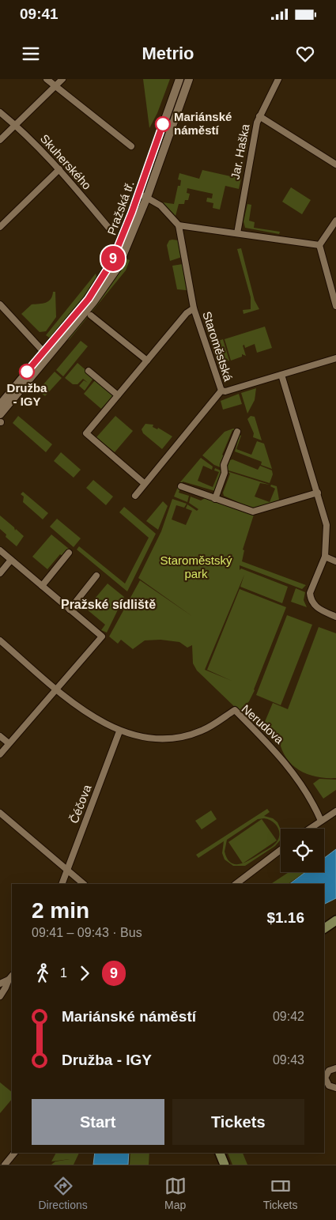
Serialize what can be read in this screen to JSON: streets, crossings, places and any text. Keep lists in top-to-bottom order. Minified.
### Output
{"streets":{"street":["Jar. Haška","Skuherského","Pražská tř.","Staroměstská","Nerudova","Čéčova"]},"crossings":[["Nerudova","Čéčova"]],"districts":["Pražské sídliště"],"parks":["Staroměstský park"],"places":["Mariánské náměstí","Družba - IGY"],"lines":["bus line 9"],"page":{"status":"09:41","header":"Metrio","on_map":"9","heading":["2 min","09:41 – 09:43 · Bus","$1.16"],"legs":["1","9"],"list":[{"name":"Mariánské náměstí","value":"09:42"},{"name":"Družba - IGY","value":"09:43"}],"buttons":["Start","Tickets"],"tabs":["Directions","Map","Tickets"]}}
